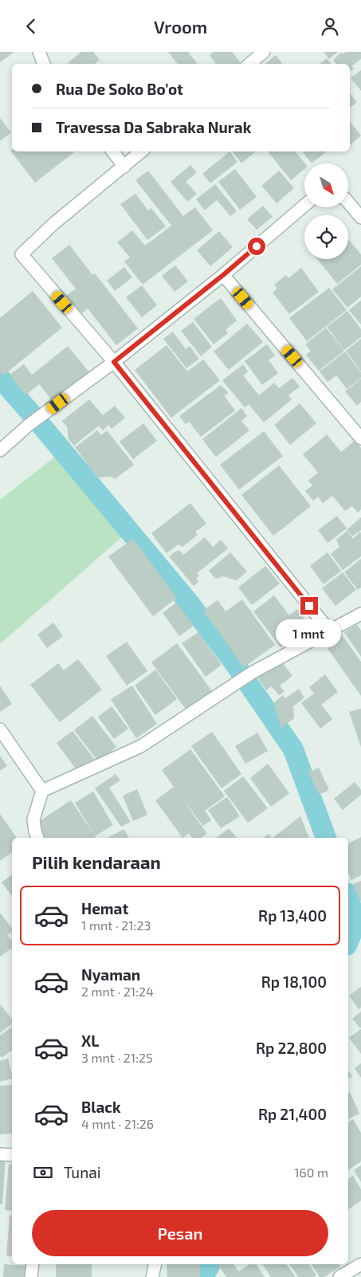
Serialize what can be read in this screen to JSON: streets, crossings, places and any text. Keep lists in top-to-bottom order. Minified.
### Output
{"north":"bottom right","page":{"header":"Vroom","banner":["Rua De Soko Bo’ot","Travessa Da Sabraka Nurak"],"bubble":"1 mnt","heading":"Pilih kendaraan","list":[{"name":"Hemat","note":"1 mnt · 21:23","value":"Rp 13,400"},{"name":"Nyaman","note":"2 mnt · 21:24","value":"Rp 18,100"},{"name":"XL","note":"3 mnt · 21:25","value":"Rp 22,800"},{"name":"Black","note":"4 mnt · 21:26","value":"Rp 21,400"}],"pay":["Tunai","160 m"],"buttons":"Pesan"}}
